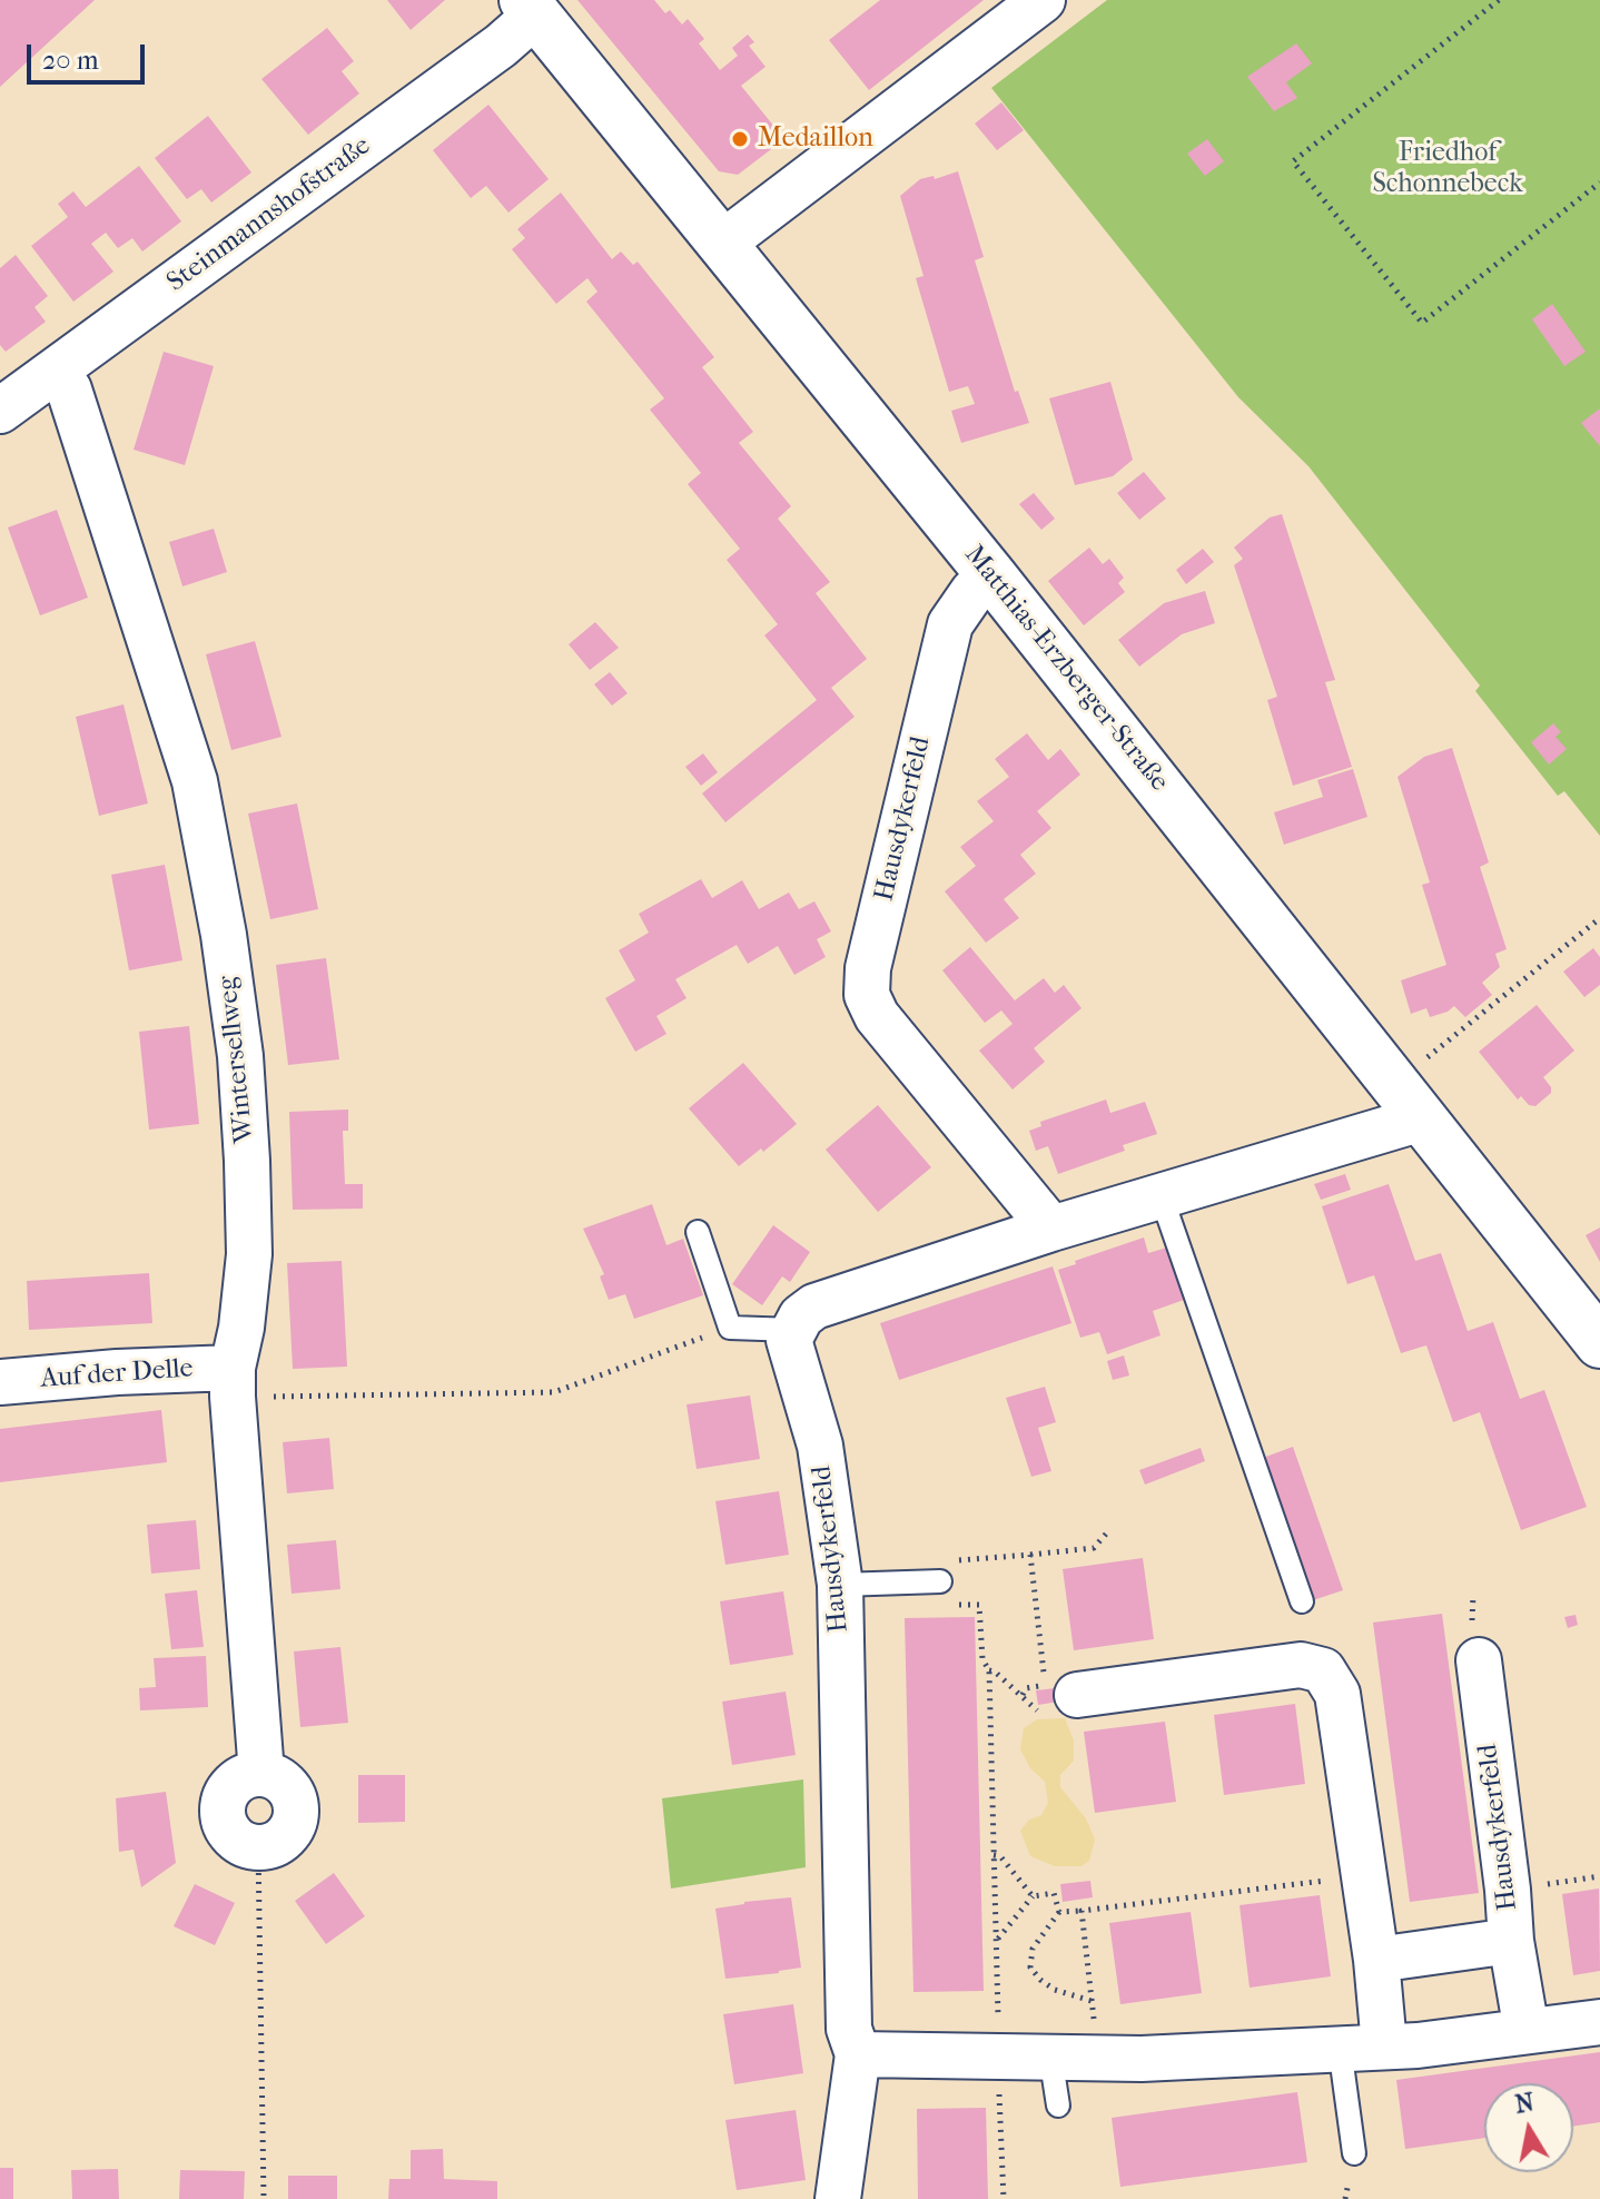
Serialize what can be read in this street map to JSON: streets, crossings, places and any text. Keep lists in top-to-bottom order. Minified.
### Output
{"streets":{"street":["Steinmannshofstraße","Matthias-Erzberger-Straße","Hausdykerfeld","Wintersellweg","Auf der Delle"]},"crossings":[["Steinmannshofstraße","Matthias-Erzberger-Straße"],["Steinmannshofstraße","Wintersellweg"],["Matthias-Erzberger-Straße","Hausdykerfeld"],["Wintersellweg","Auf der Delle"]],"parks":["Friedhof Schonnebeck"],"places":["Medaillon"],"scale_bar":"20 m","north":"top"}
